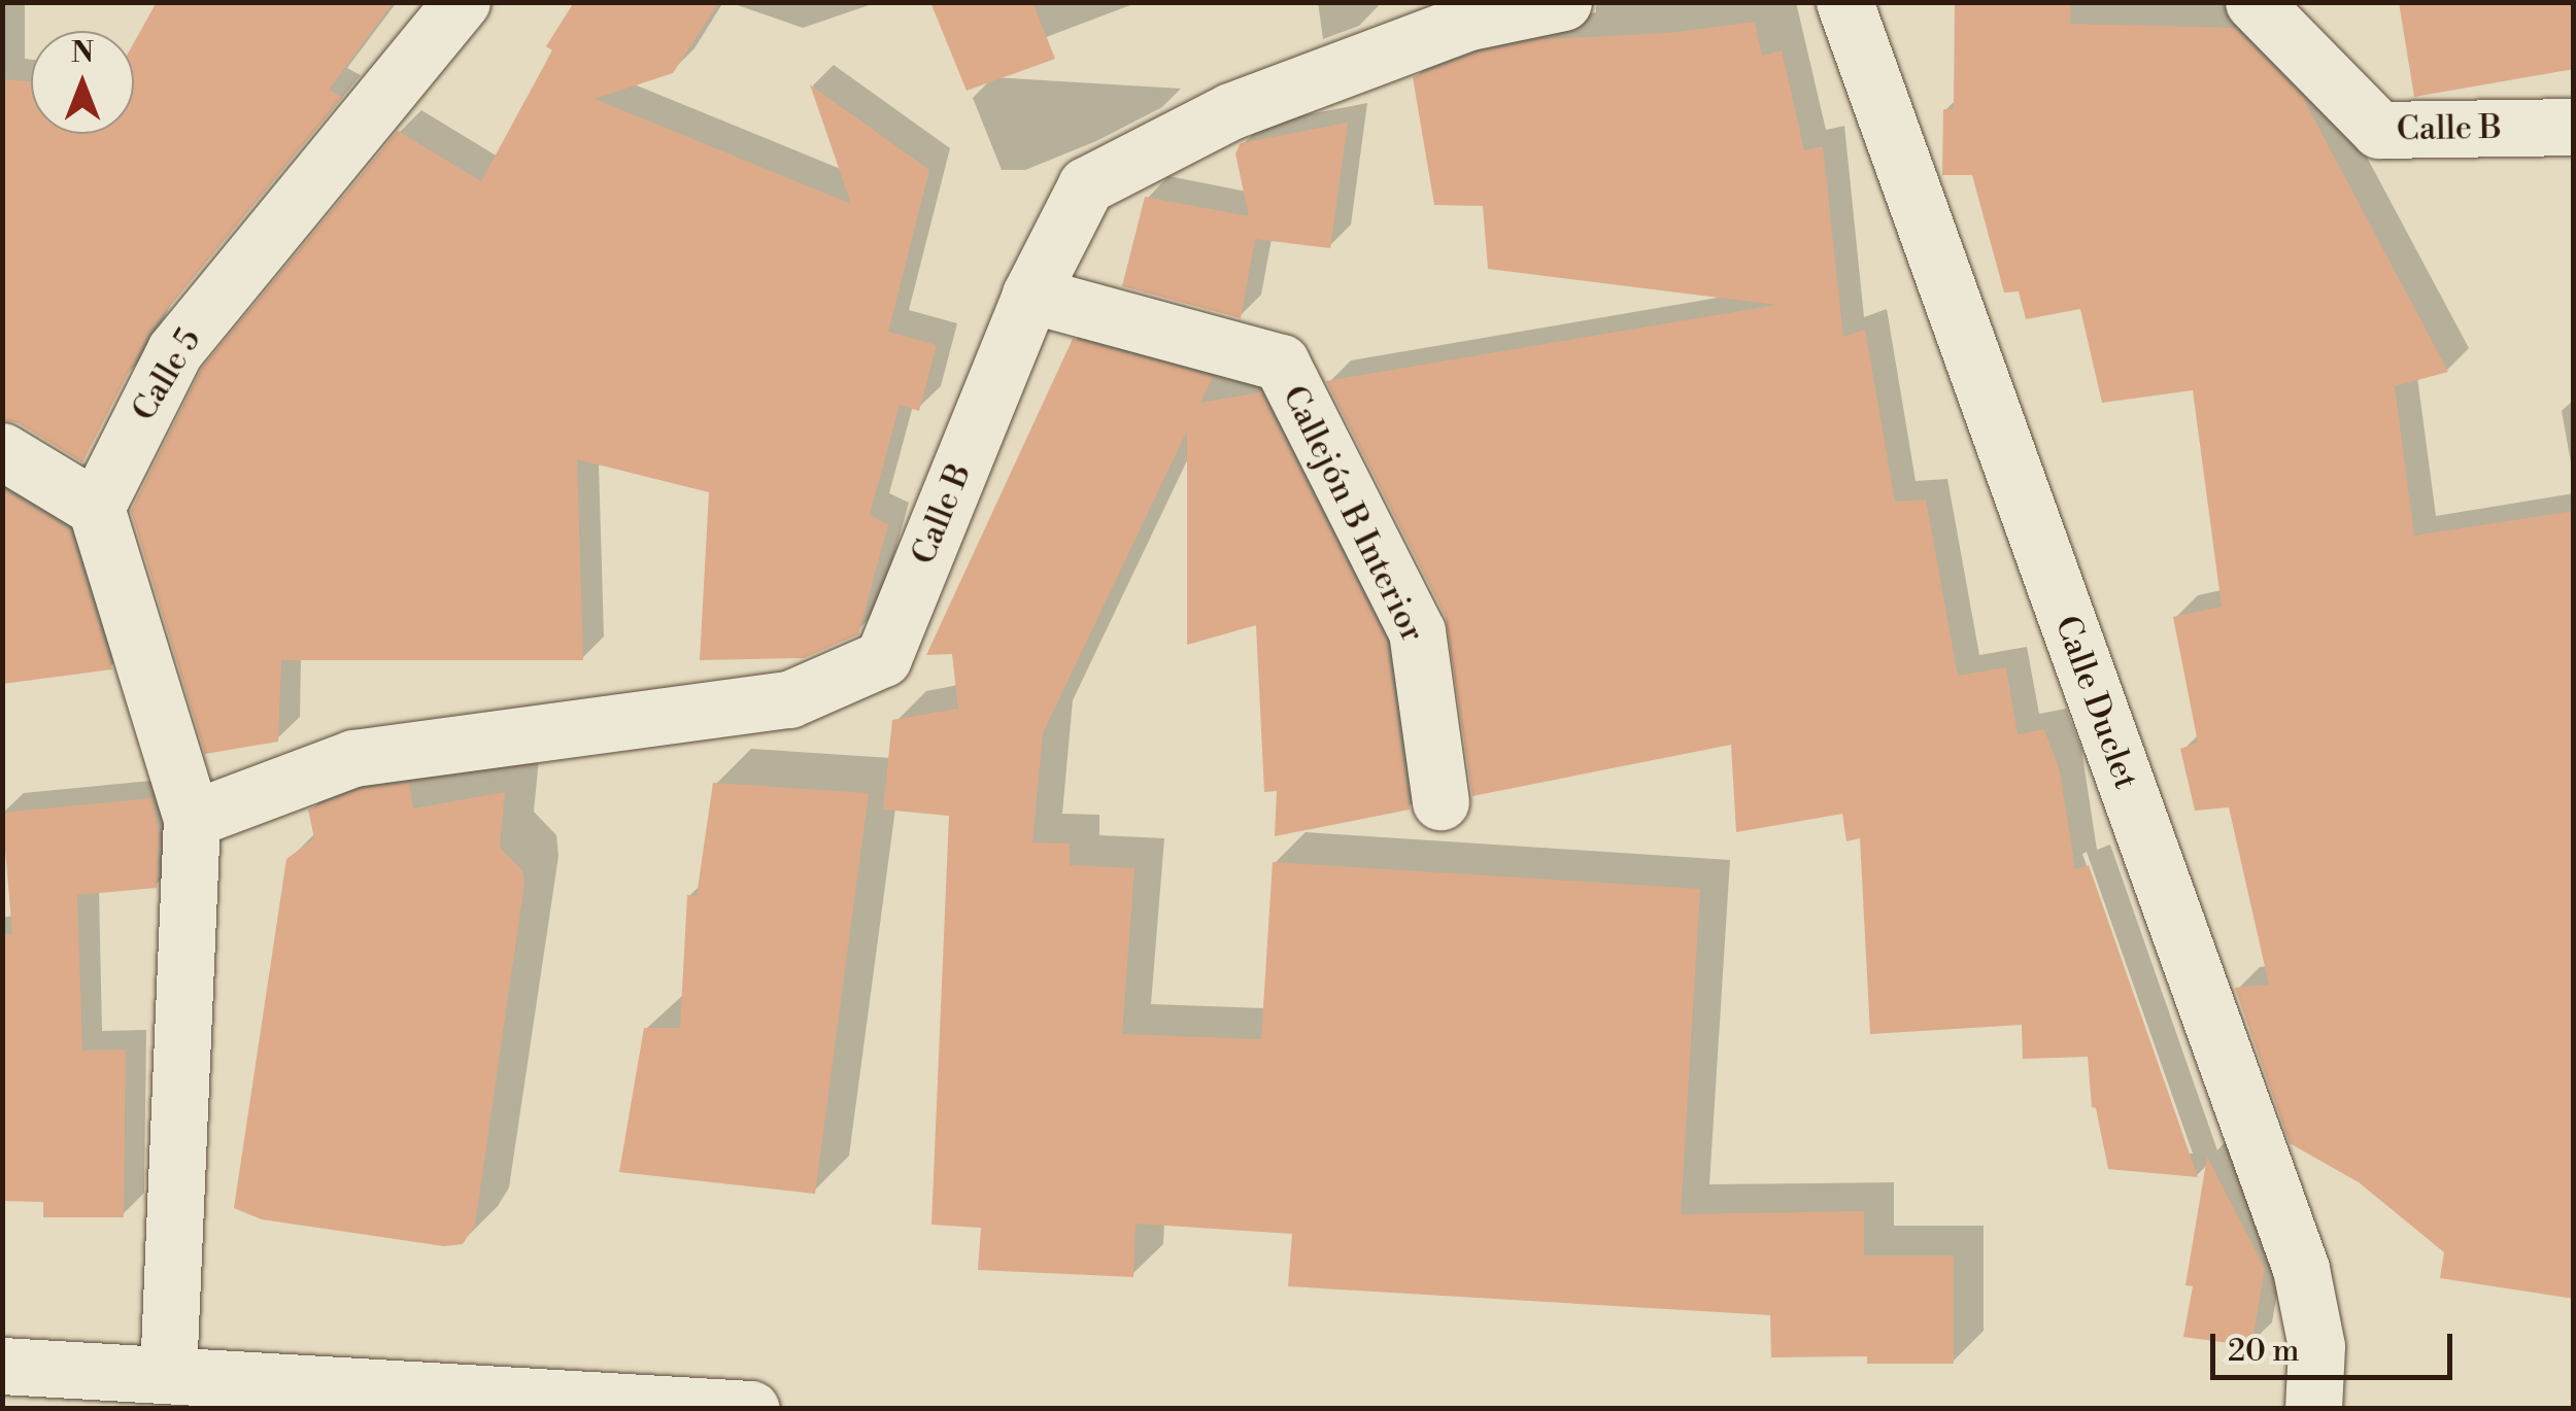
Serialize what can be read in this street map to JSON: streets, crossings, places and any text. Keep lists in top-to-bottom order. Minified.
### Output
{"streets":{"street":["Calle B","Calle 5","Callejón B Interior","Calle Duclet"]},"crossings":[["Calle B","Callejón B Interior"]],"scale_bar":"20 m","north":"top"}
